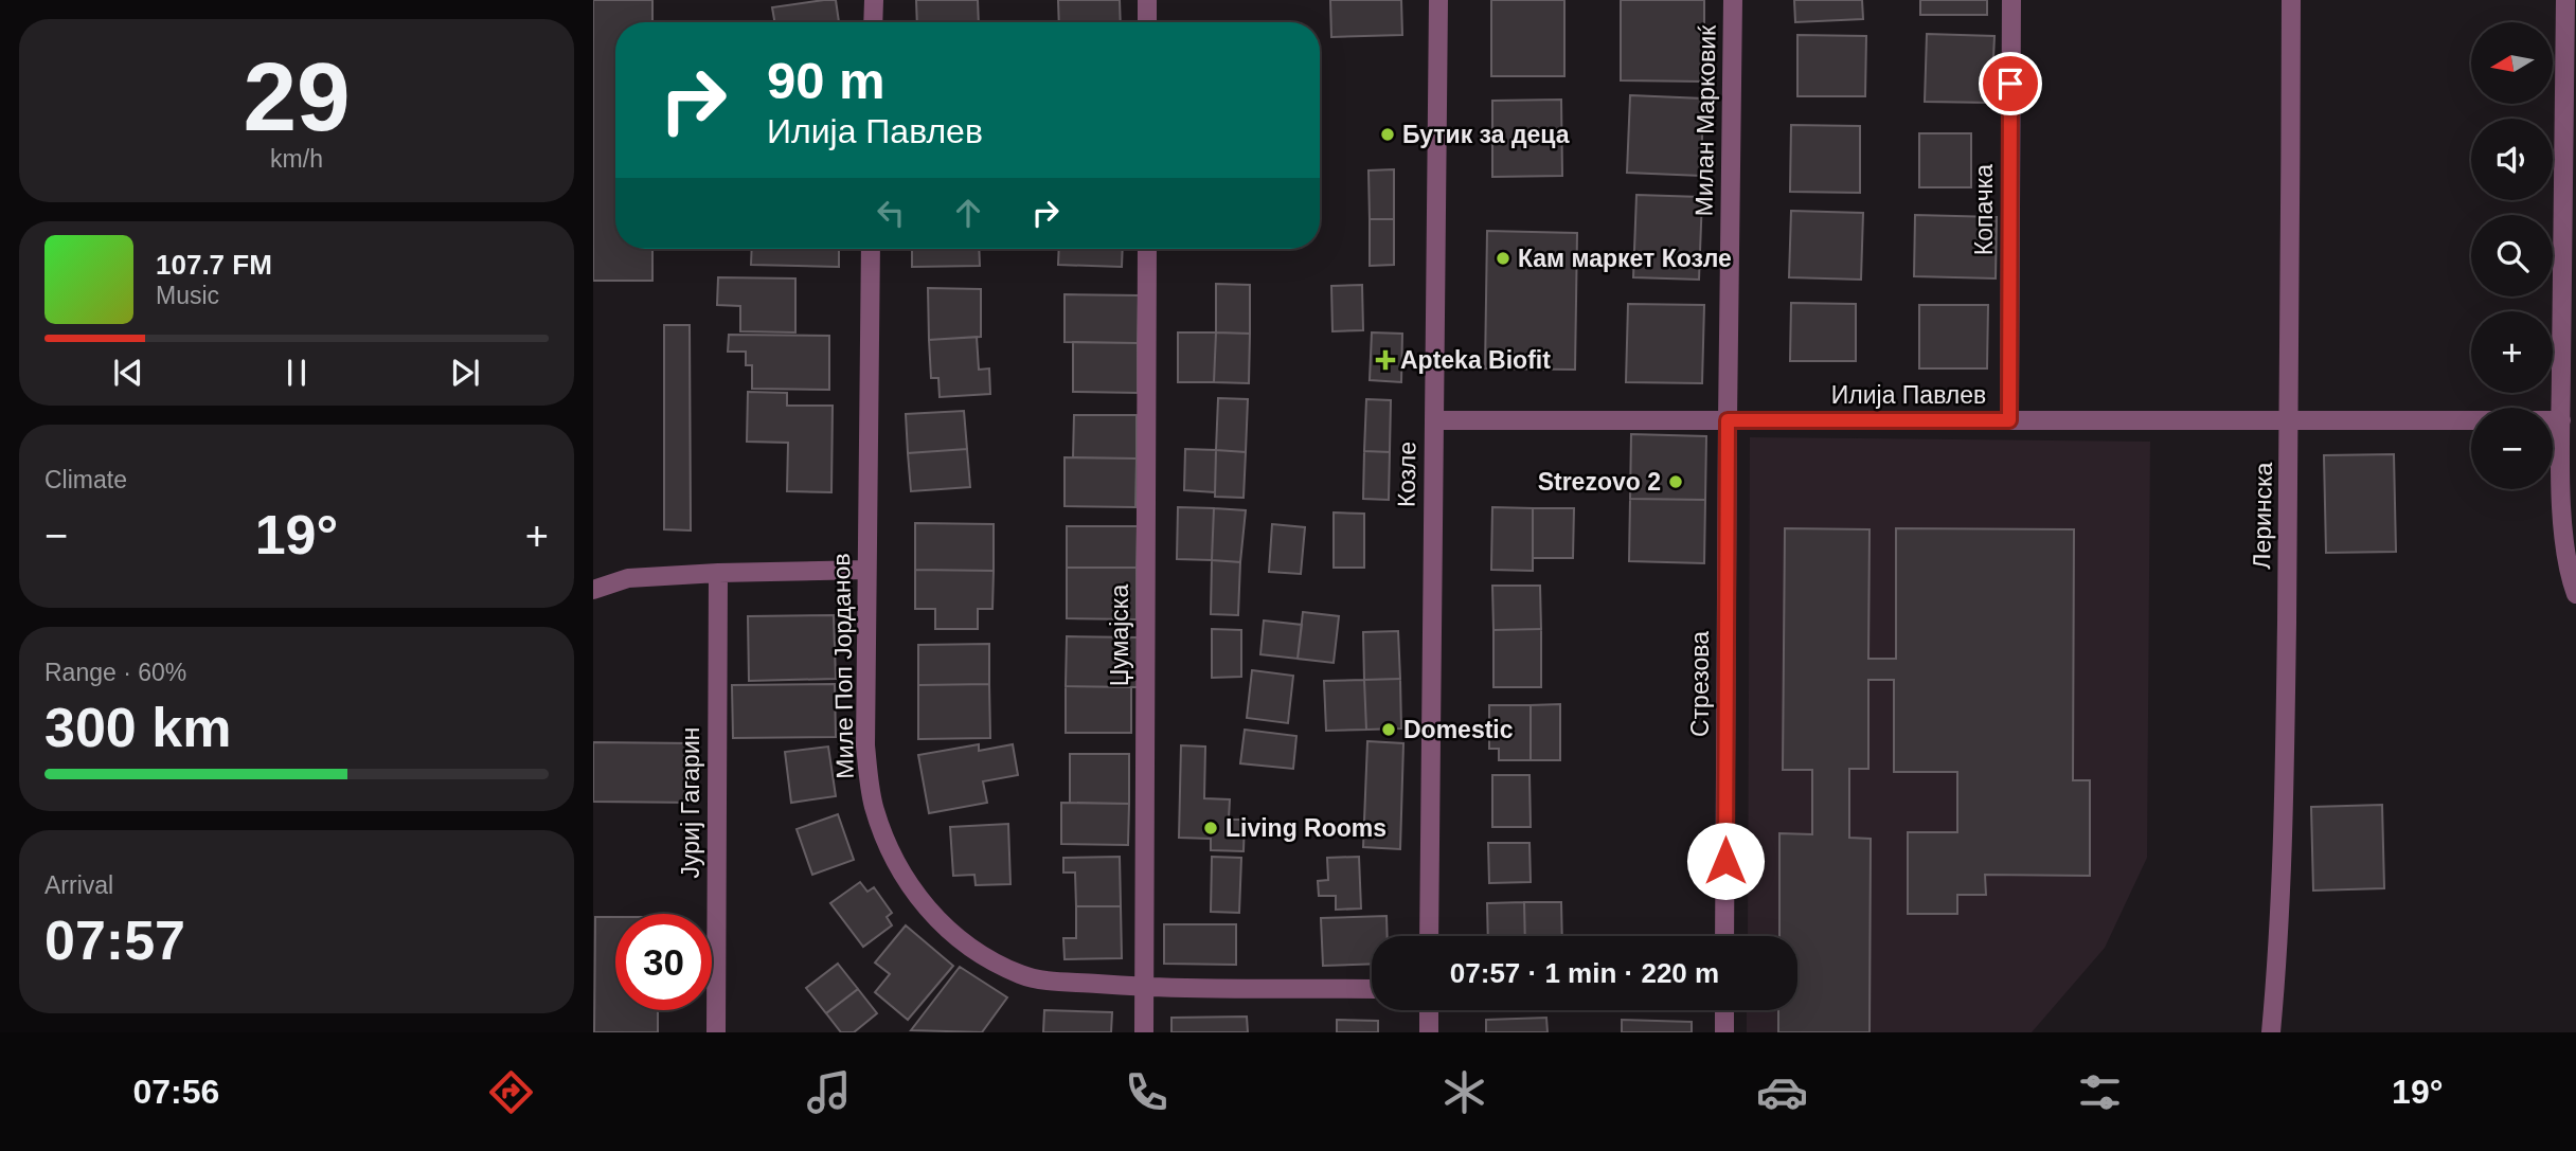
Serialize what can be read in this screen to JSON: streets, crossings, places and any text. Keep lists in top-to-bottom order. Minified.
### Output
{"streets":{"street":["Милан Марковиќ","Копачка","Илија Павлев","Козле","Леринска","Џумајска","Миле Поп Јорданов","Стрезова","Јуриј Гагарин"]},"crossings":[["Милан Марковиќ","Илија Павлев"],["Милан Марковиќ","Стрезова"],["Копачка","Илија Павлев"],["Илија Павлев","Козле"],["Илија Павлев","Леринска"],["Илија Павлев","Стрезова"],["Џумајска","Миле Поп Јорданов"]],"places":{"other":["Бутик за деца","Кам маркет Козле","Strezovo 2","Domestic","Living Rooms"],"health":["Apteka Biofit"]},"north":"left","page":{"tile":[["29","km/h"],"Climate",["Range · 60%","300 km"],["Arrival","07:57"]],"map_buttons":["+","−"],"turn":["90 m","Илија Павлев"],"song":["107.7 FM","Music"],"heat":["−","19°","+"],"limit":"30","trip":"07:57 · 1 min · 220 m","tabs":["07:56","19°"]}}
